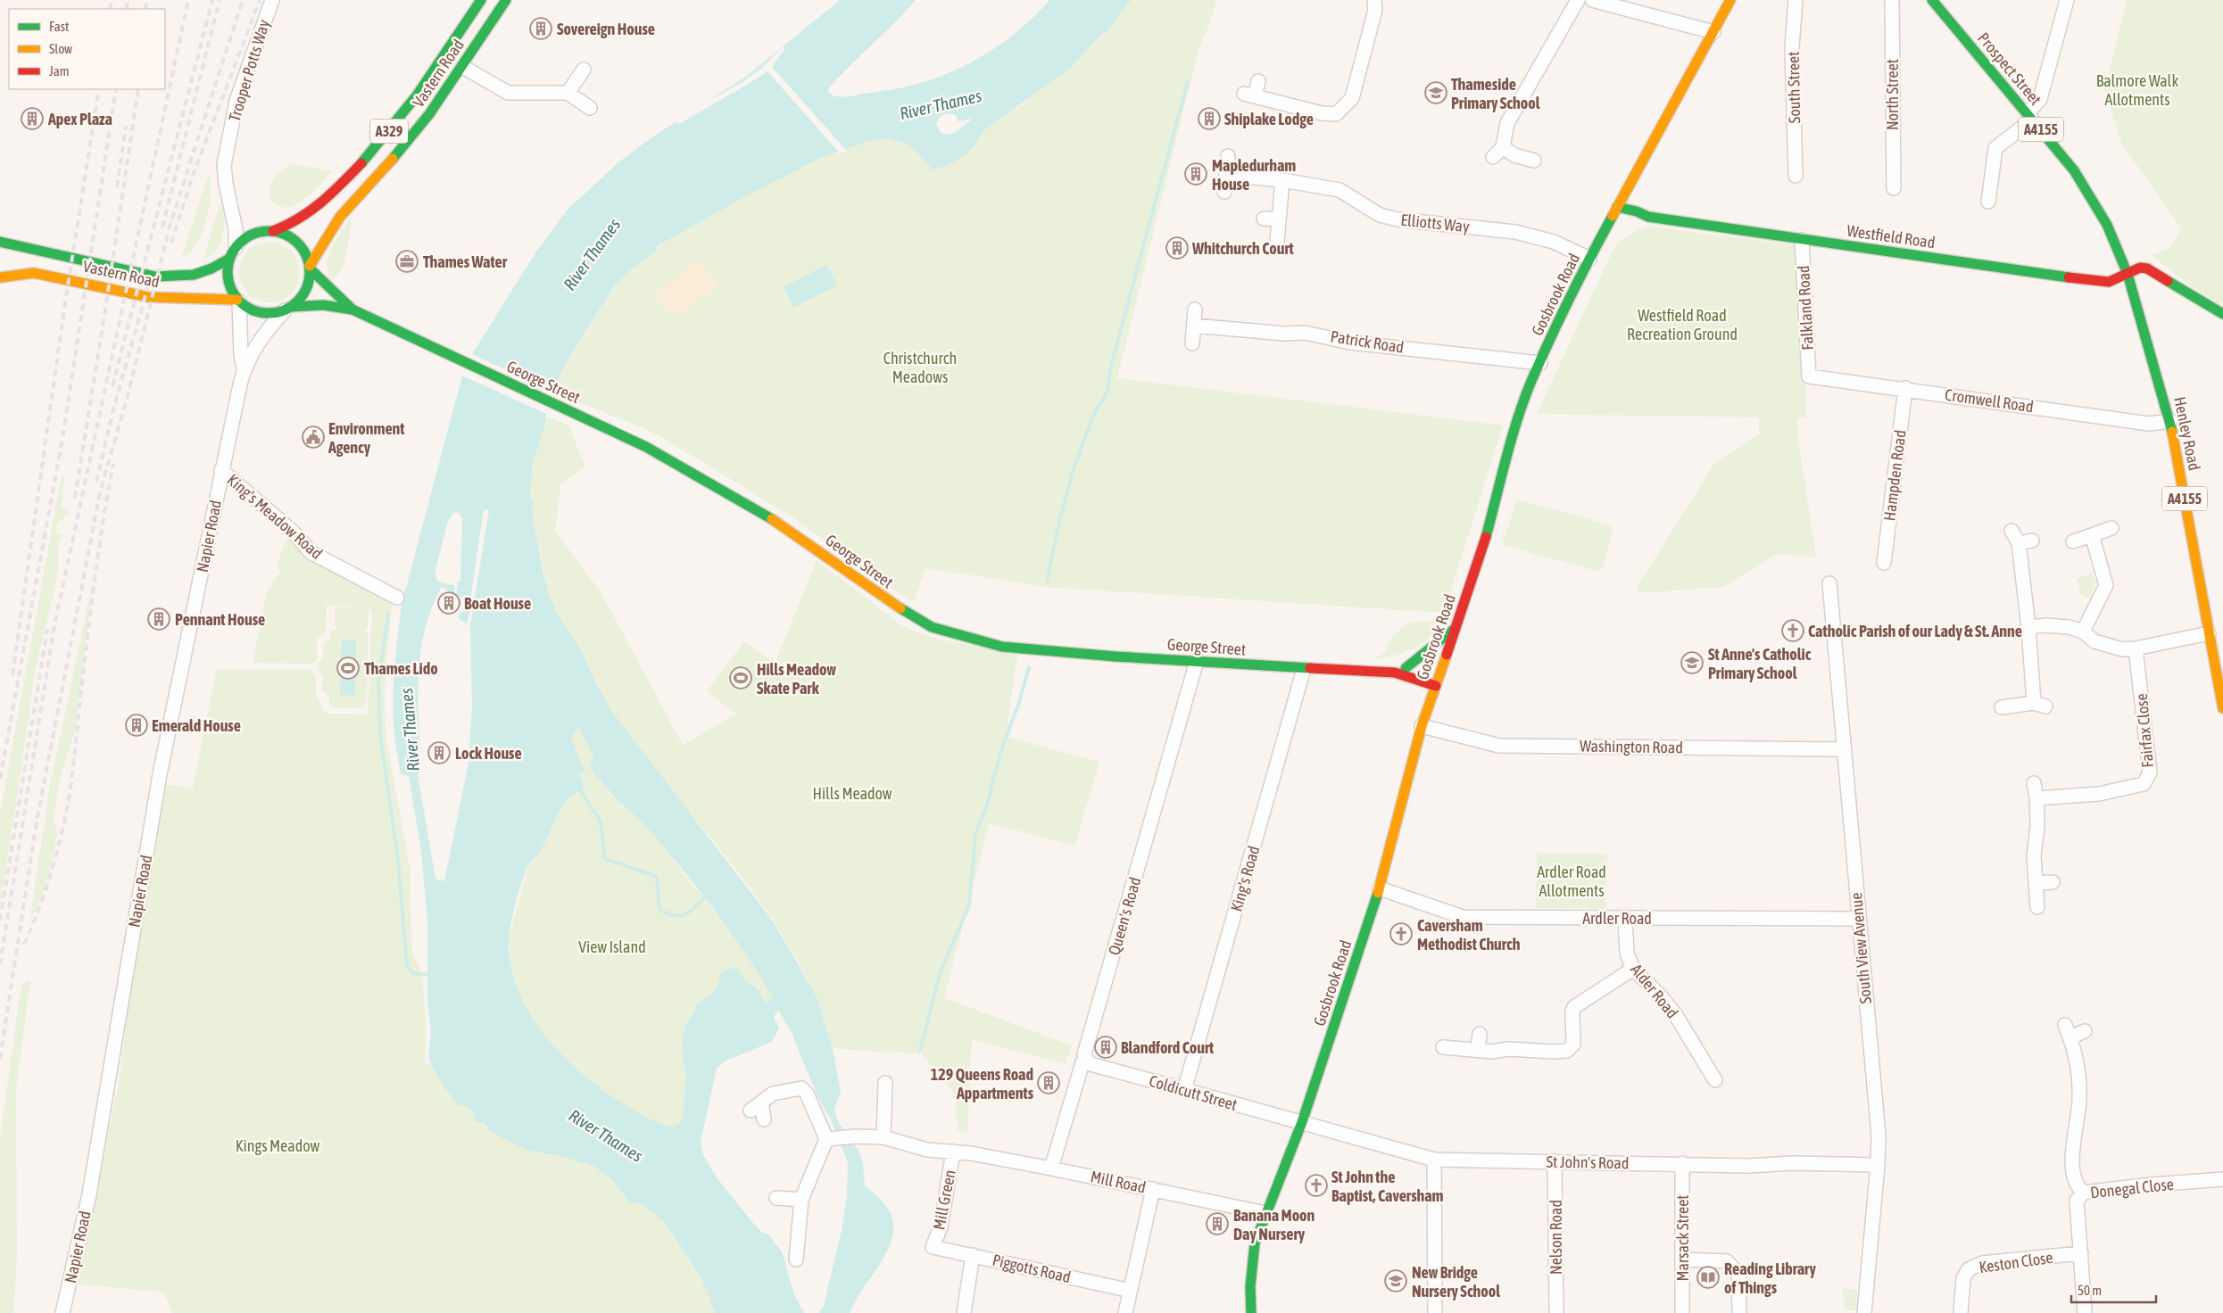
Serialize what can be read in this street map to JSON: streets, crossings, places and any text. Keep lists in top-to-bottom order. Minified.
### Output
{"streets":{"main road":["Prospect Street","Vastern Road","A4155","A329","Westfield Road","Gosbrook Road","George Street","Henley Road"],"street":["Trooper Potts Way","South Street","North Street","Elliotts Way","Falkland Road","Patrick Road","Cromwell Road","Hampden Road","King's Meadow Road","Napier Road","Fairfax Close","Washington Road","King's Road","Queen's Road","Ardler Road","South View Avenue","Alder Road","Coldicutt Street","St John's Road","Mill Road","Donegal Close","Mill Green","Nelson Road","Marsack Street","Keston Close","Piggotts Road"]},"crossings":[["Prospect Street","Westfield Road"],["Prospect Street","Henley Road"],["Trooper Potts Way","Vastern Road"],["Trooper Potts Way","George Street"],["Trooper Potts Way","King's Meadow Road"],["Vastern Road","George Street"],["Vastern Road","King's Meadow Road"],["Elliotts Way","Gosbrook Road"],["Westfield Road","Gosbrook Road"],["Westfield Road","Falkland Road"],["Westfield Road","Henley Road"],["Gosbrook Road","Patrick Road"],["Gosbrook Road","George Street"],["Gosbrook Road","Washington Road"],["Gosbrook Road","Ardler Road"],["Gosbrook Road","Coldicutt Street"],["Gosbrook Road","St John's Road"],["Gosbrook Road","Mill Road"],["Falkland Road","Cromwell Road"],["George Street","King's Meadow Road"],["George Street","King's Road"],["George Street","Queen's Road"],["Cromwell Road","Henley Road"],["Cromwell Road","Hampden Road"],["King's Meadow Road","Napier Road"],["Washington Road","South View Avenue"],["King's Road","Coldicutt Street"],["Queen's Road","Coldicutt Street"],["Queen's Road","Mill Road"],["Ardler Road","South View Avenue"],["Ardler Road","Alder Road"],["South View Avenue","St John's Road"],["Coldicutt Street","St John's Road"],["St John's Road","Nelson Road"],["St John's Road","Marsack Street"],["Mill Road","Mill Green"],["Donegal Close","Keston Close"],["Mill Green","Piggotts Road"]],"water":["River Thames"],"parks":["Balmore Walk Allotments","Westfield Road Recreation Ground","Christchurch Meadows","Hills Meadow","Ardler Road Allotments","View Island","Kings Meadow"],"places":{"building":["Sovereign House","Apex Plaza","Shiplake Lodge","Mapledurham House","Whitchurch Court","Boat House","Pennant House","Emerald House","Lock House","Blandford Court","129 Queens Road Appartments","Banana Moon Day Nursery"],"school or university":["Thameside Primary School","St Anne's Catholic Primary School","New Bridge Nursery School"],"office":["Thames Water"],"public building":["Environment Agency"],"church":["Catholic Parish of our Lady & St. Anne","Caversham Methodist Church","St John the Baptist, Caversham"],"sports":["Thames Lido","Hills Meadow Skate Park"],"library":["Reading Library of Things"]},"legend":["Fast","Slow","Jam"],"scale_bar":"50 m"}
